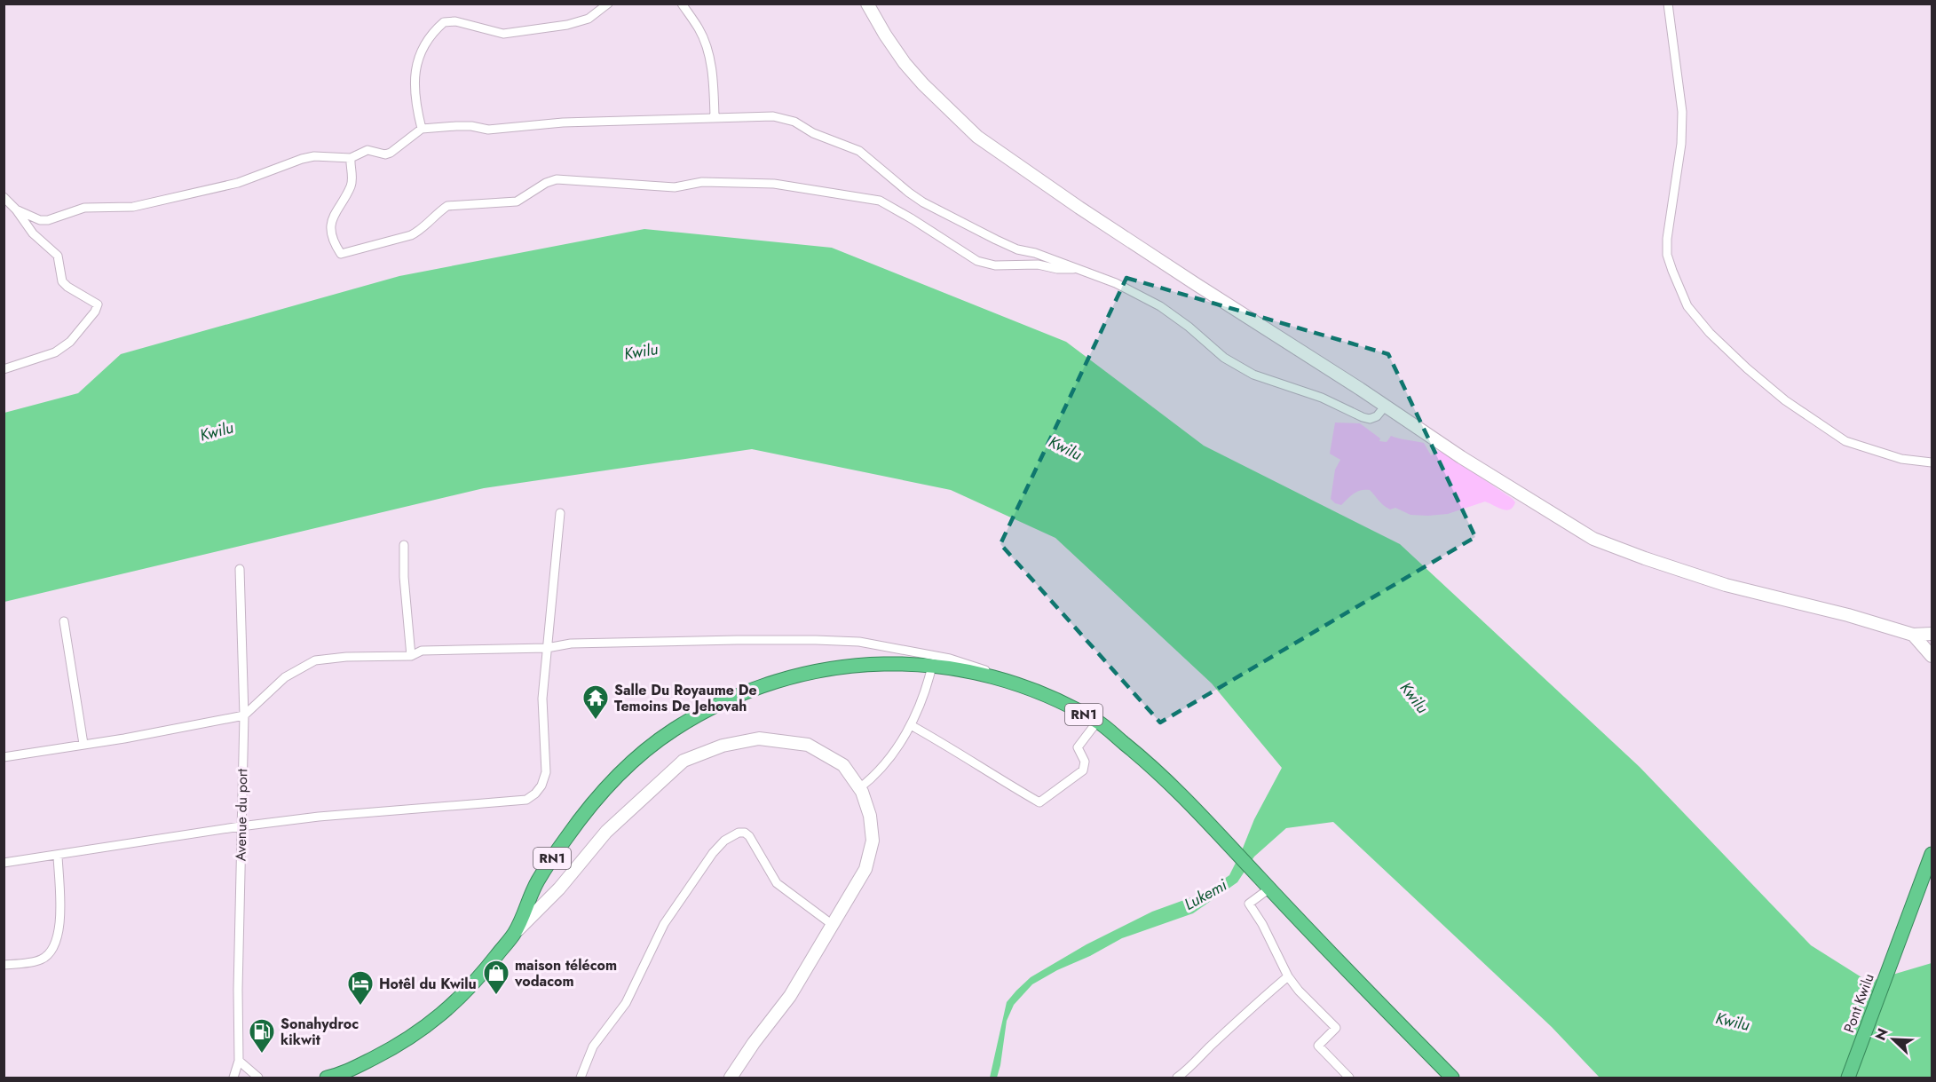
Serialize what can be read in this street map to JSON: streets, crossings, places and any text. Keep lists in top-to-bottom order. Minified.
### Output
{"streets":{"highway":["RN1","Pont Kwilu"],"street":["Avenue du port"]},"water":["Kwilu","Lukemi"],"places":{"temple":["Salle Du Royaume De Temoins De Jehovah"],"shop":["maison télécom vodacom"],"hotel":["Hotêl du Kwilu"],"fuel station":["Sonahydroc kikwit"]},"north":"top left"}
